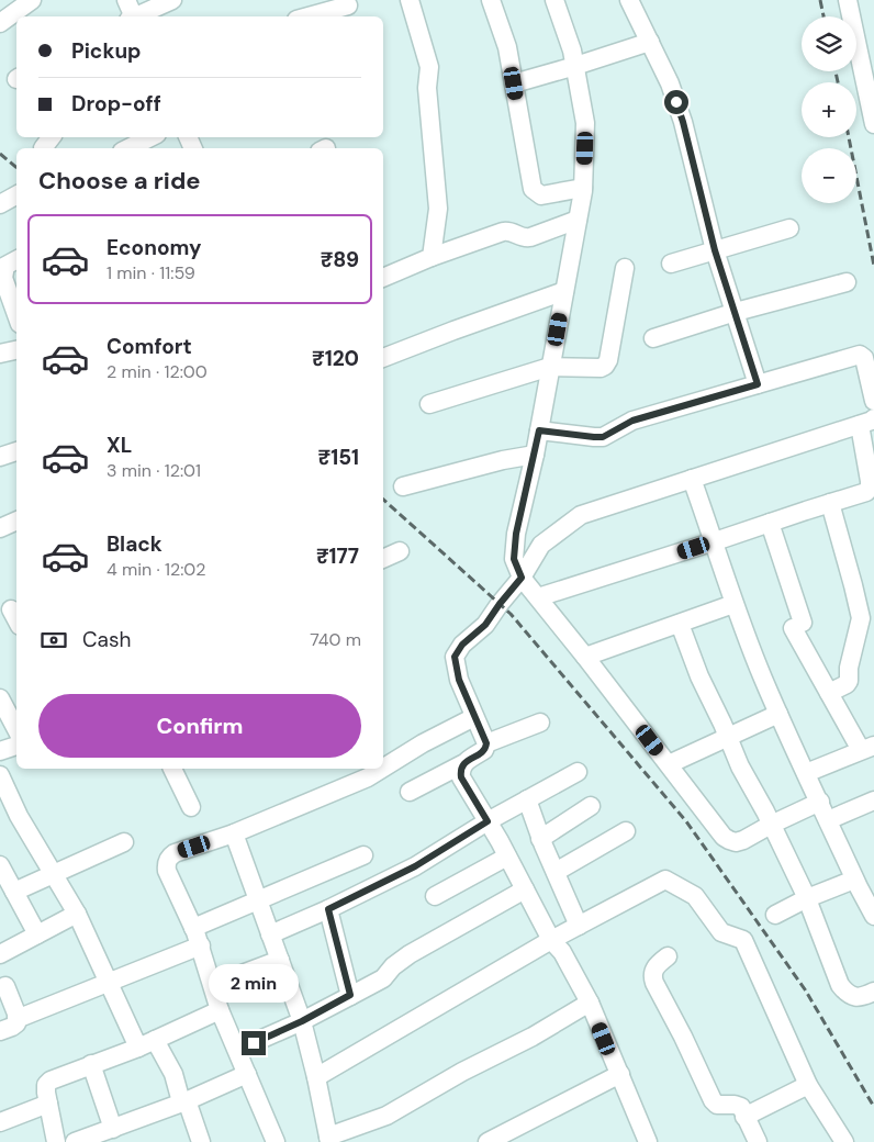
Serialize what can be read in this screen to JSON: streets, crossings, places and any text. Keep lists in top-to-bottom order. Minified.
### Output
{"page":{"map_buttons":["+","−"],"banner":["Pickup","Drop-off"],"heading":"Choose a ride","list":[{"name":"Economy","note":"1 min · 11:59","value":"₹89"},{"name":"Comfort","note":"2 min · 12:00","value":"₹120"},{"name":"XL","note":"3 min · 12:01","value":"₹151"},{"name":"Black","note":"4 min · 12:02","value":"₹177"}],"pay":["Cash","740 m"],"buttons":"Confirm","bubble":"2 min"}}
